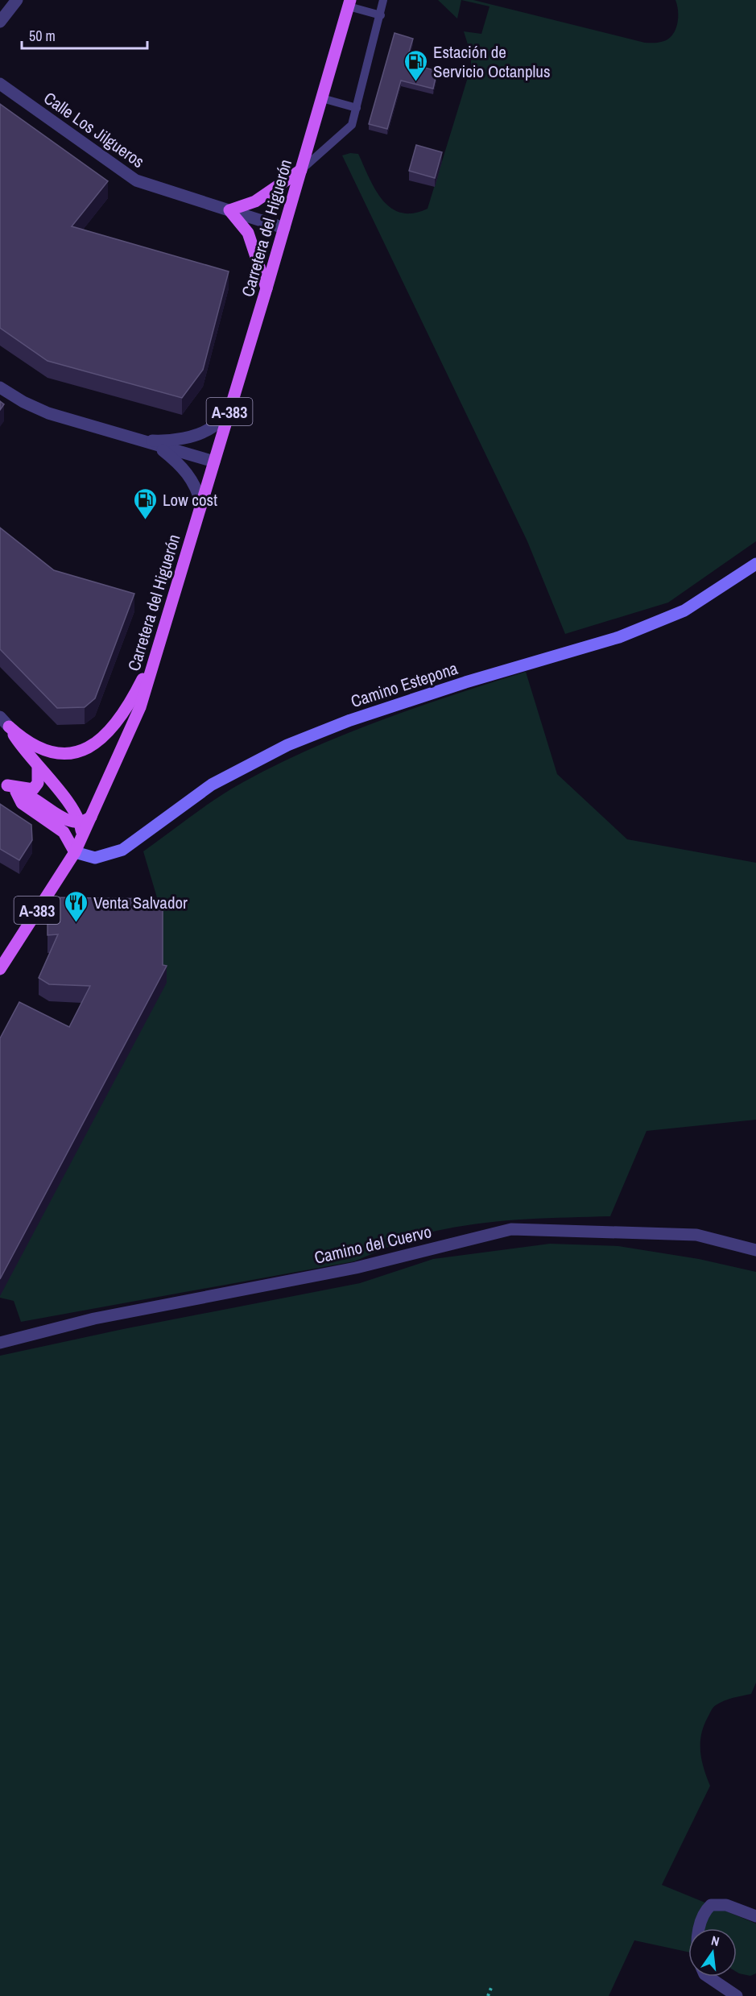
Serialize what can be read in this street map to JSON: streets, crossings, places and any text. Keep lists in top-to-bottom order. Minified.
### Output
{"streets":{"main road":["Carretera del Higuerón","A-383","Camino Estepona"],"street":["Calle Los Jilgueros","Camino del Cuervo"]},"crossings":[["Calle Los Jilgueros","Carretera del Higuerón"],["Carretera del Higuerón","Camino Estepona"]],"places":{"fuel station":["Estación de Servicio Octanplus","Low cost"],"restaurant":["Venta Salvador"]},"scale_bar":"50 m","north":"top"}
